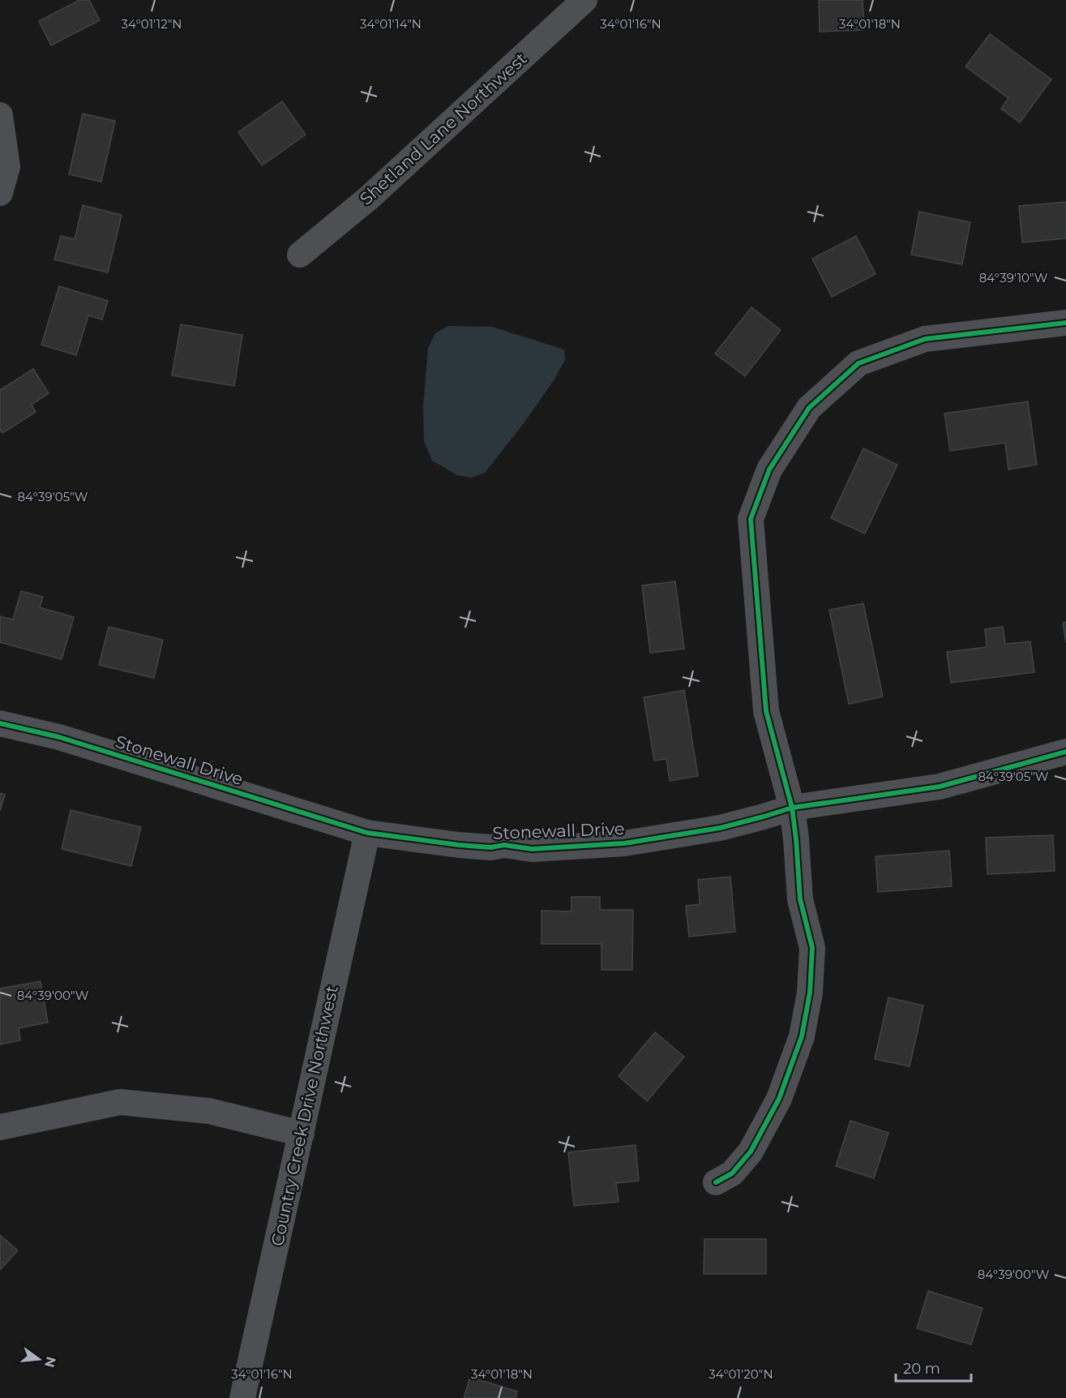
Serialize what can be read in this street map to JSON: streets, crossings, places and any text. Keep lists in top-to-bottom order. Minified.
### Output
{"streets":{"street":["Shetland Lane Northwest","Stonewall Drive","Country Creek Drive Northwest"]},"crossings":[["Stonewall Drive","Country Creek Drive Northwest"]],"scale_bar":"20 m","north":"right","coordinates":["34°01'12\"N","34°01'14\"N","34°01'16\"N","34°01'18\"N","84°39'10\"W","84°39'05\"W","84°39'00\"W","34°01'20\"N"]}
